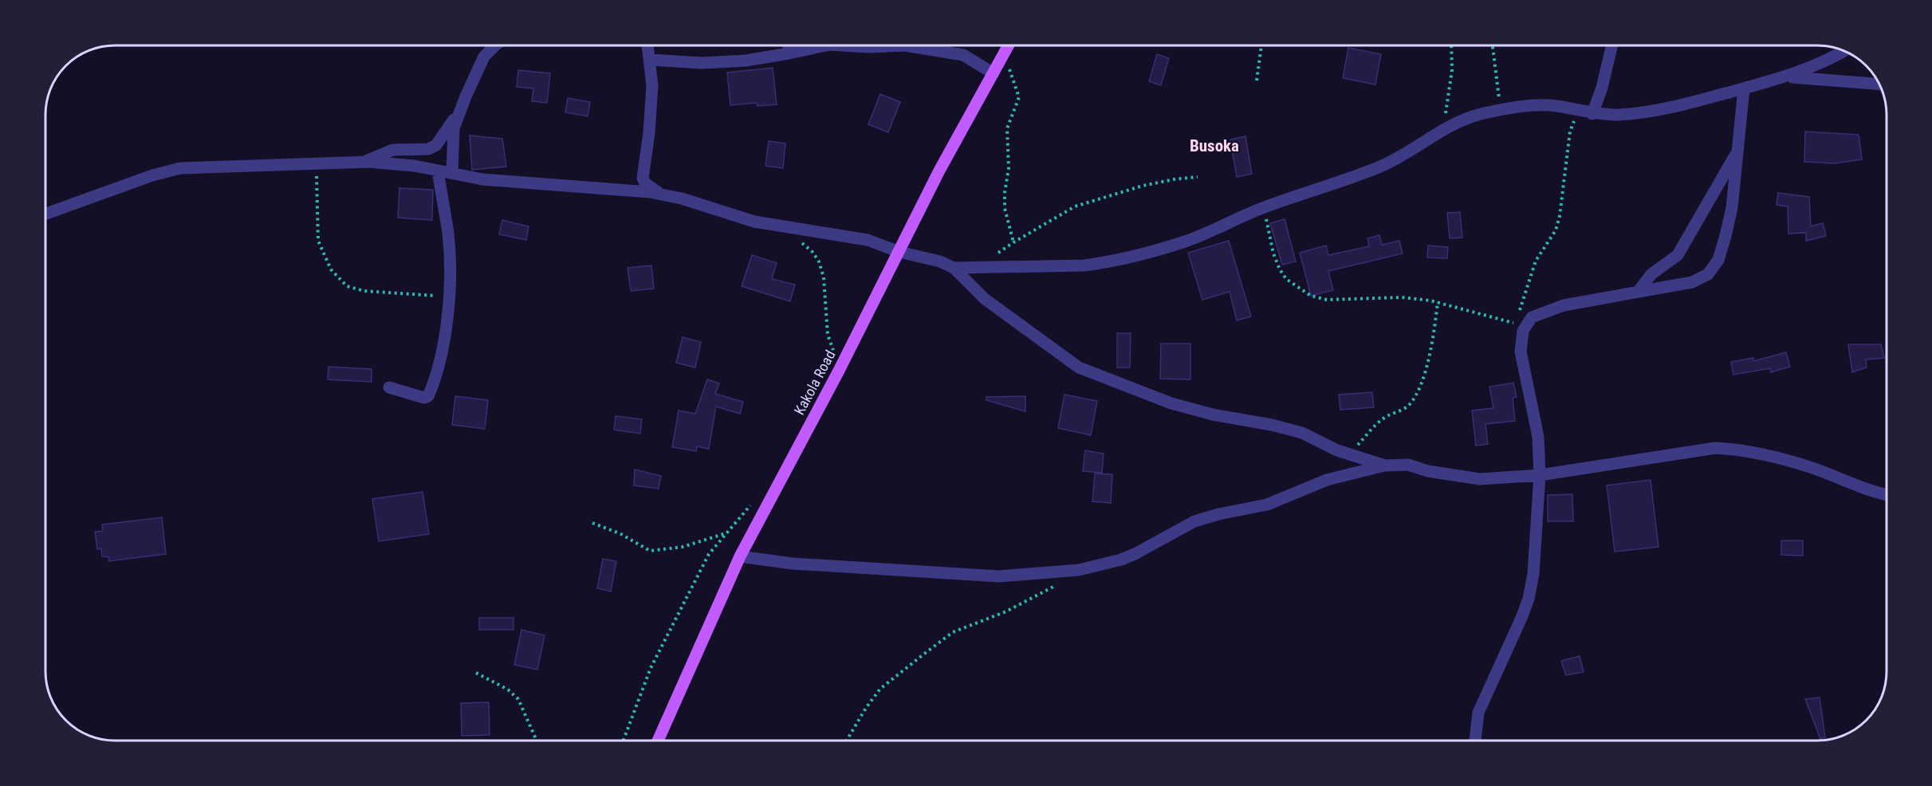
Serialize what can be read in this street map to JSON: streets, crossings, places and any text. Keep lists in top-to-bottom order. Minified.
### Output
{"streets":{"main road":["Kakola Road"]},"districts":["Busoka"]}
